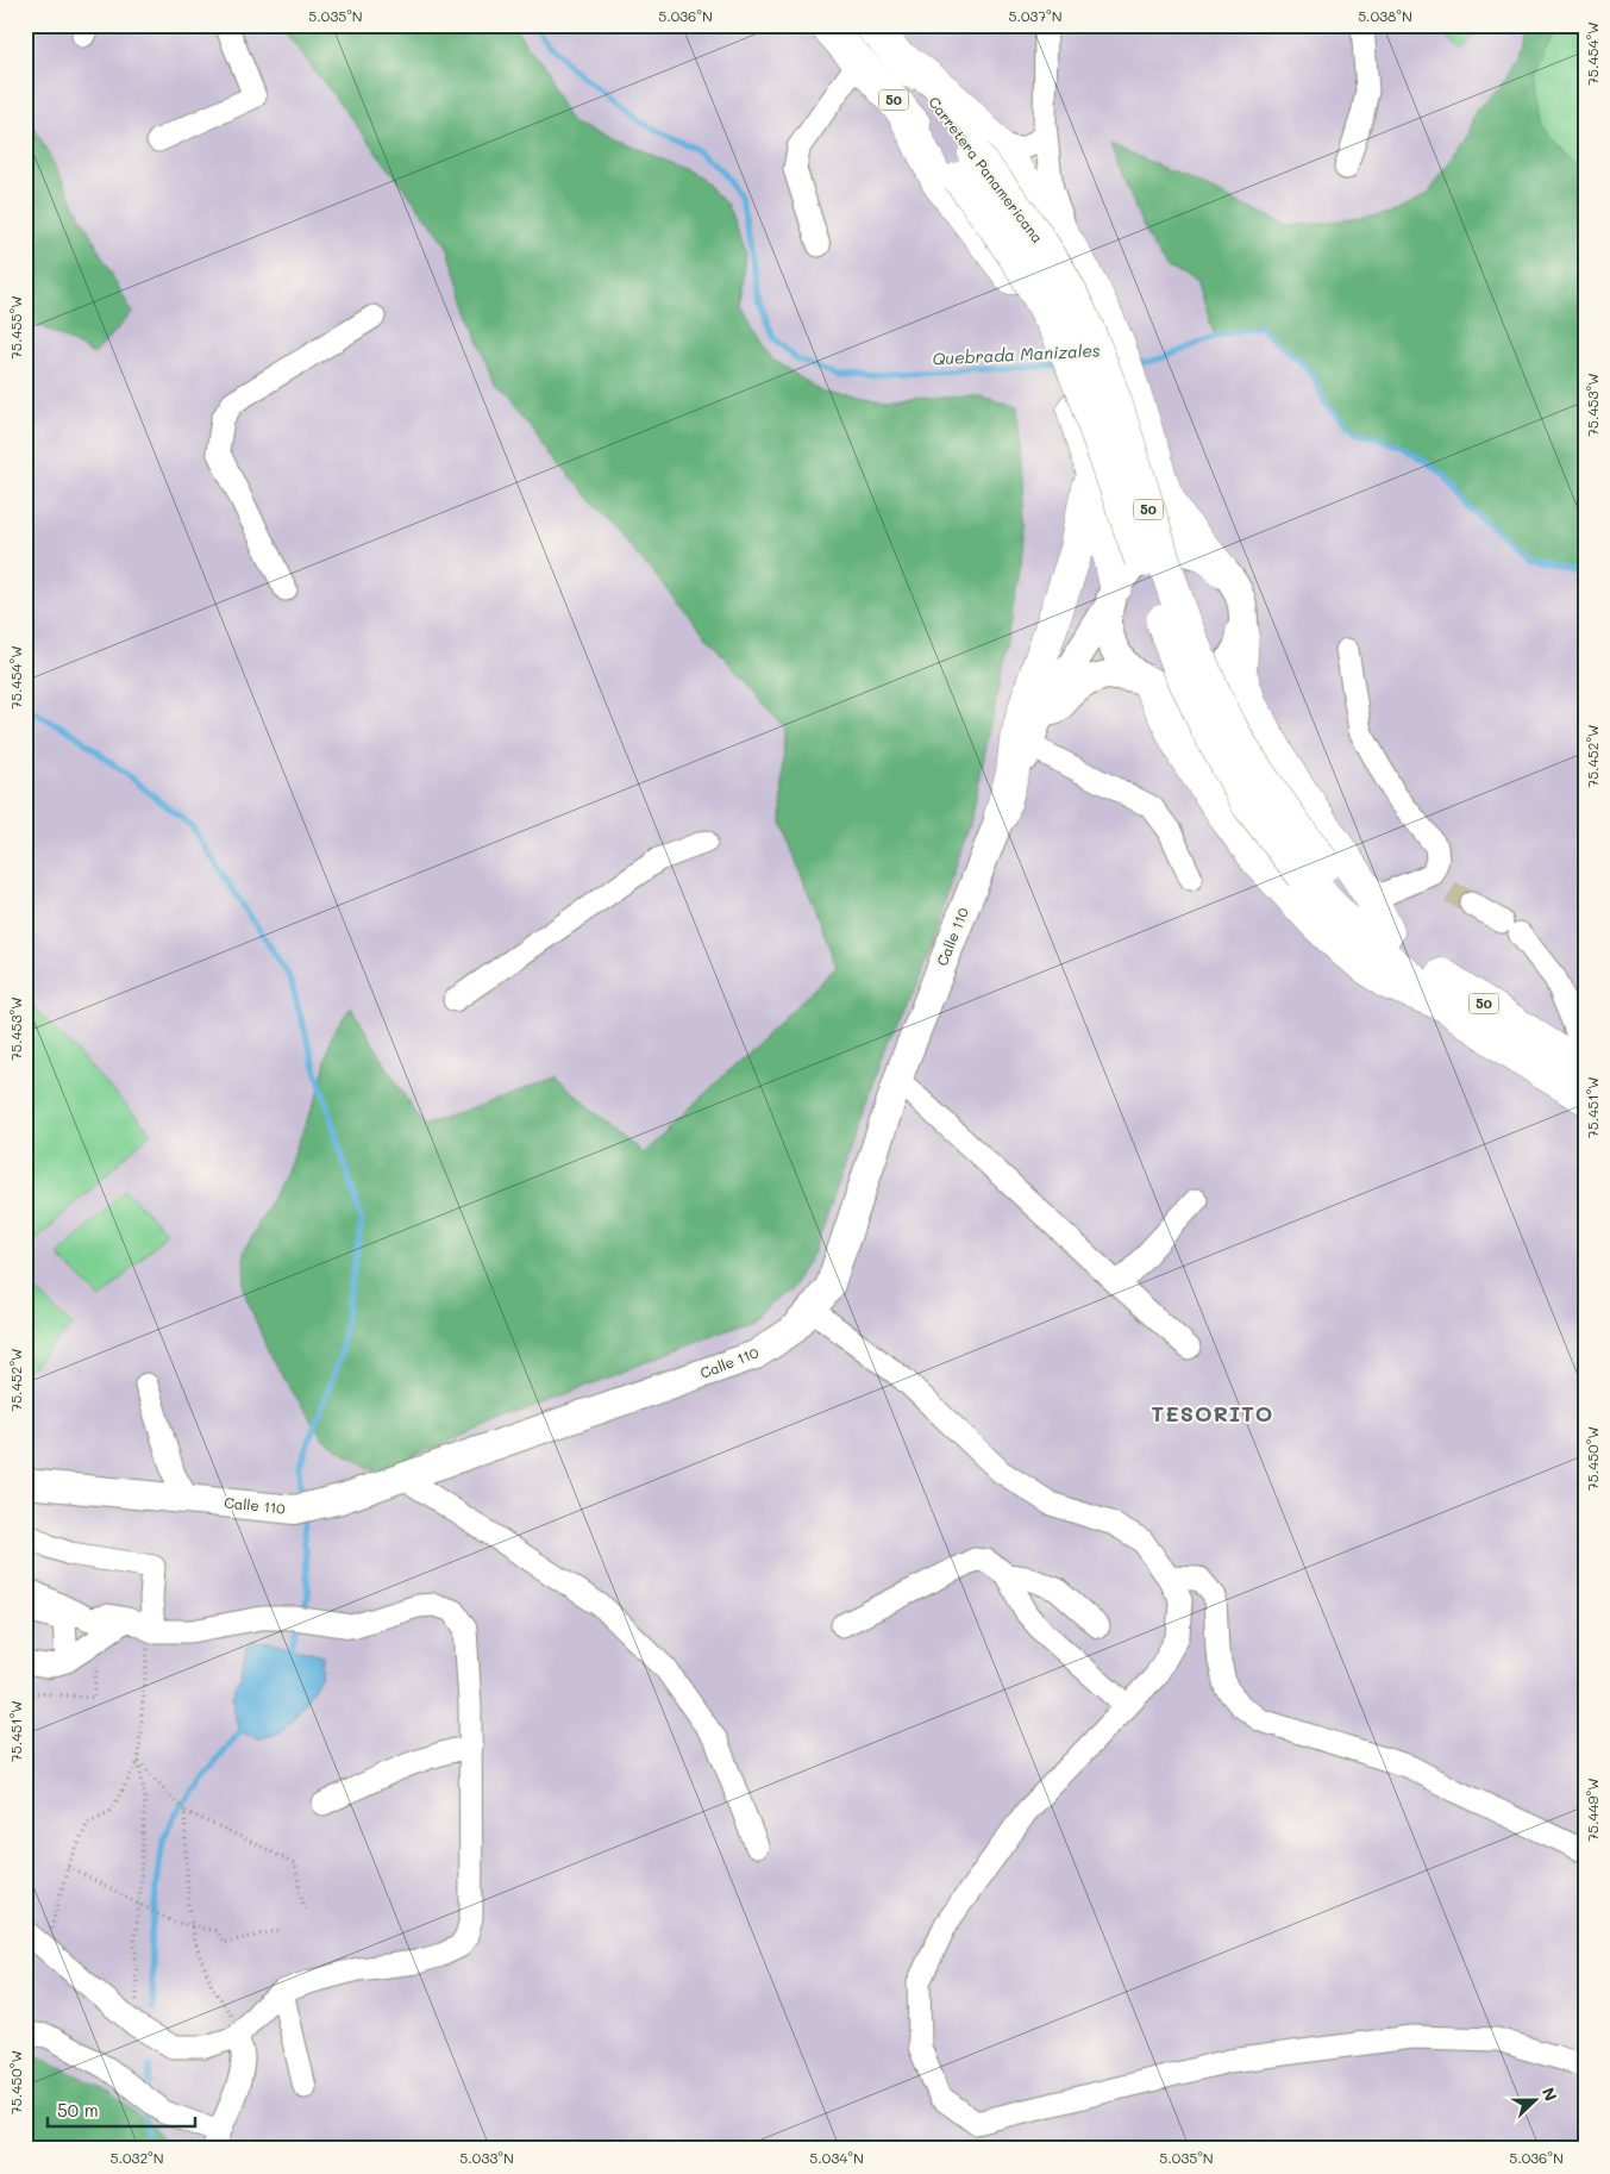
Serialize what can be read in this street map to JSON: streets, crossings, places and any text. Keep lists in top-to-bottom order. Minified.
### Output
{"streets":{"highway":["50","Carretera Panamericana"],"main road":["Calle 110"]},"districts":["TESORITO"],"water":["Quebrada Manizales"],"scale_bar":"50 m","north":"right","coordinates":["5.035°N","5.036°N","5.037°N","5.038°N","75.454°W","75.455°W","75.453°W","75.452°W","75.451°W","75.450°W","75.449°W","5.032°N","5.033°N","5.034°N"]}
